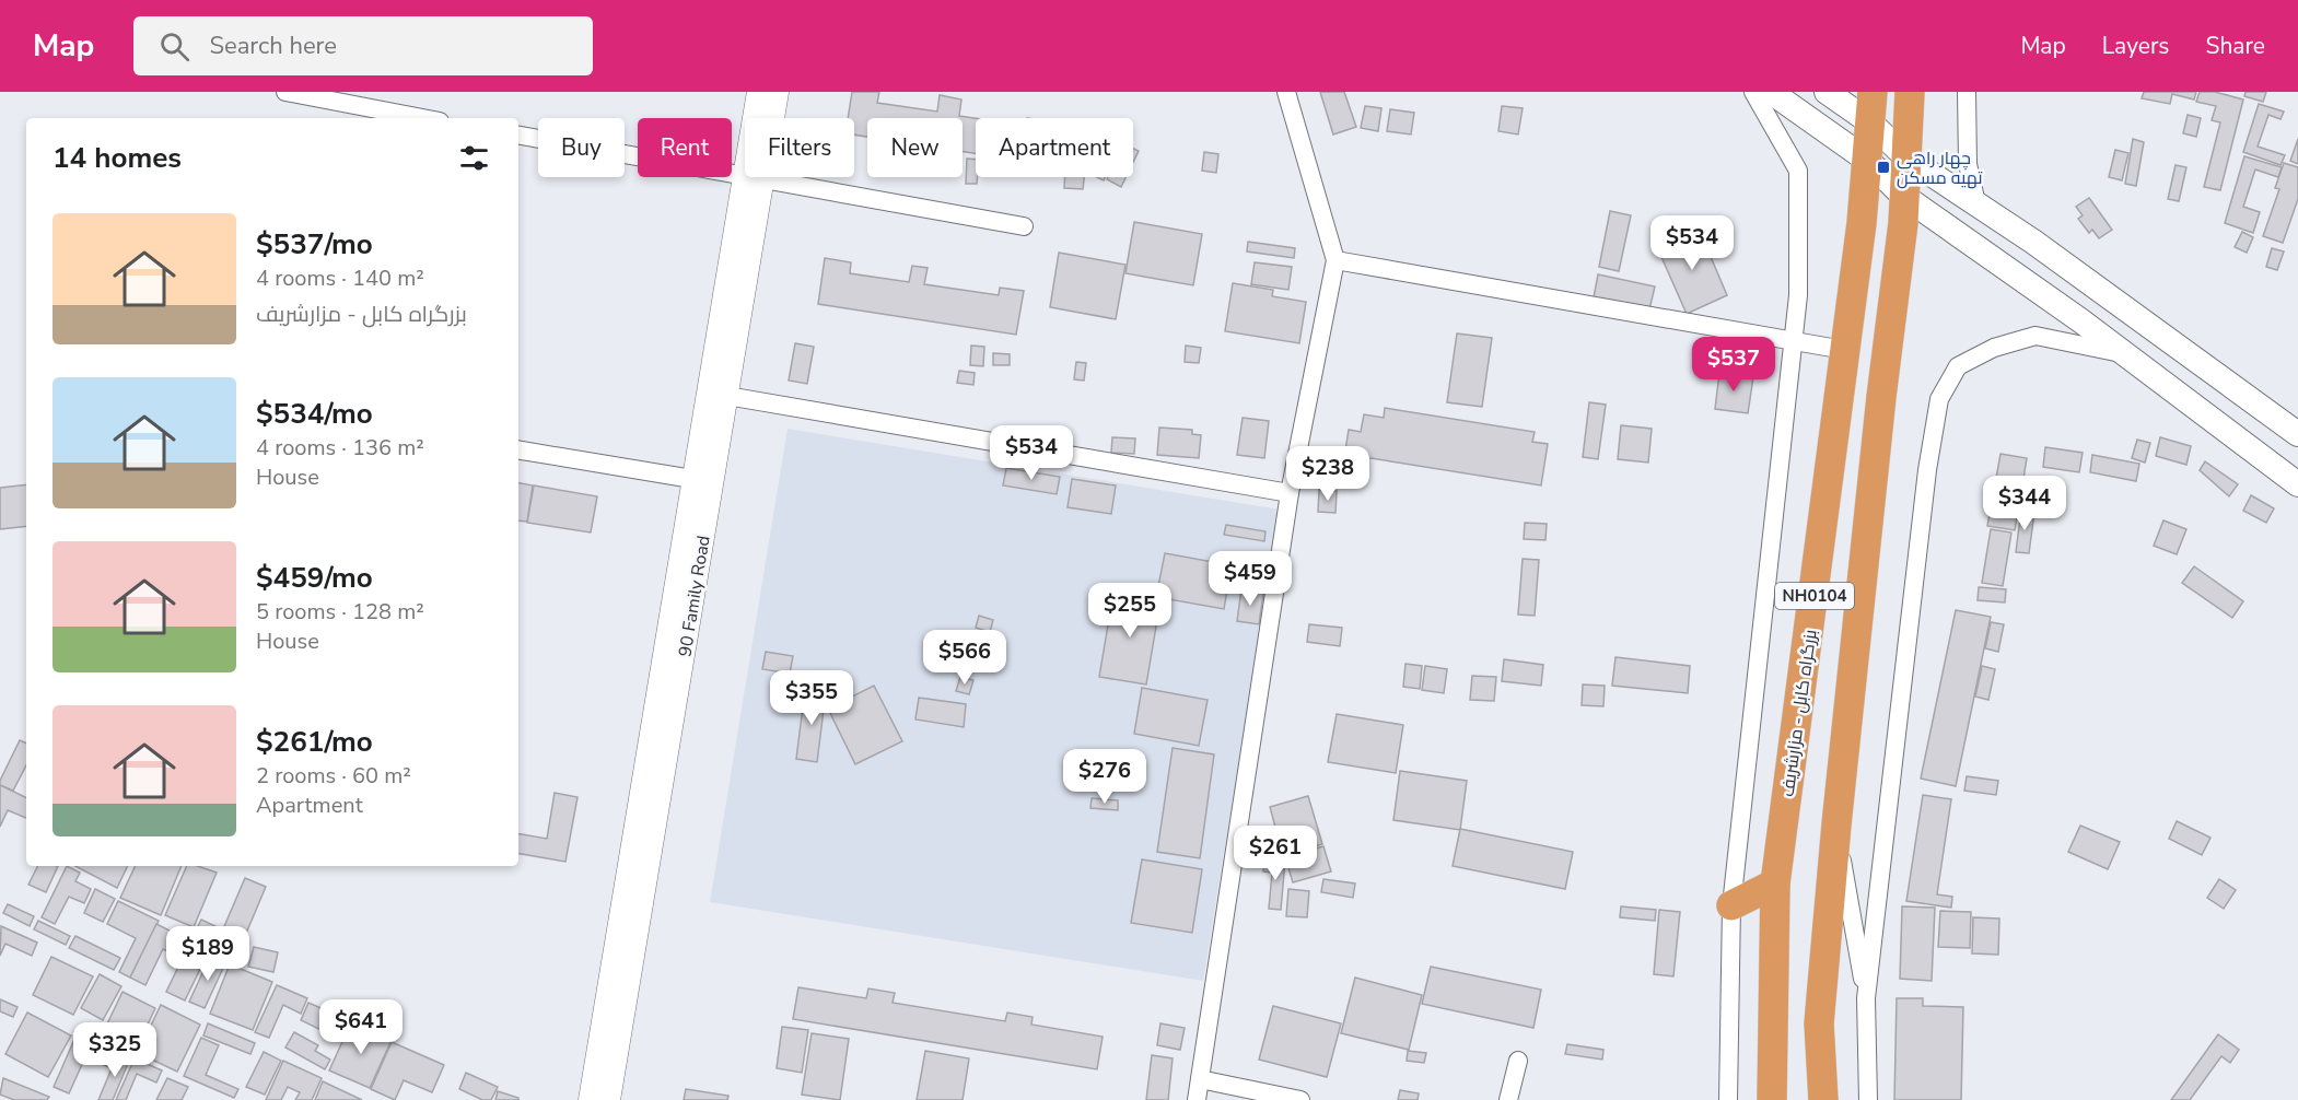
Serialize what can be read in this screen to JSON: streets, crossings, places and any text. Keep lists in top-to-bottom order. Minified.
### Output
{"streets":{"highway":["NH0104","بزرگراه کابل - مزارشریف"],"street":["90 Family Road"]},"places":{"transit":["چهار راهی تهیه مسکن"]},"page":{"header":"Map","search":"Search here","nav":["Map","Layers","Share"],"chip":["Buy","Rent","Filters","New","Apartment"],"heading":"14 homes","list":[{"name":"$537/mo","note":"4 rooms · 140 m² · بزرگراه کابل - مزارشریف"},{"name":"$534/mo","note":"4 rooms · 136 m² · House"},{"name":"$459/mo","note":"5 rooms · 128 m² · House"},{"name":"$261/mo","note":"2 rooms · 60 m² · Apartment"}],"price":["$534","$537","$534","$238","$344","$459","$255","$566","$355","$276","$261","$189","$641","$325"]}}
